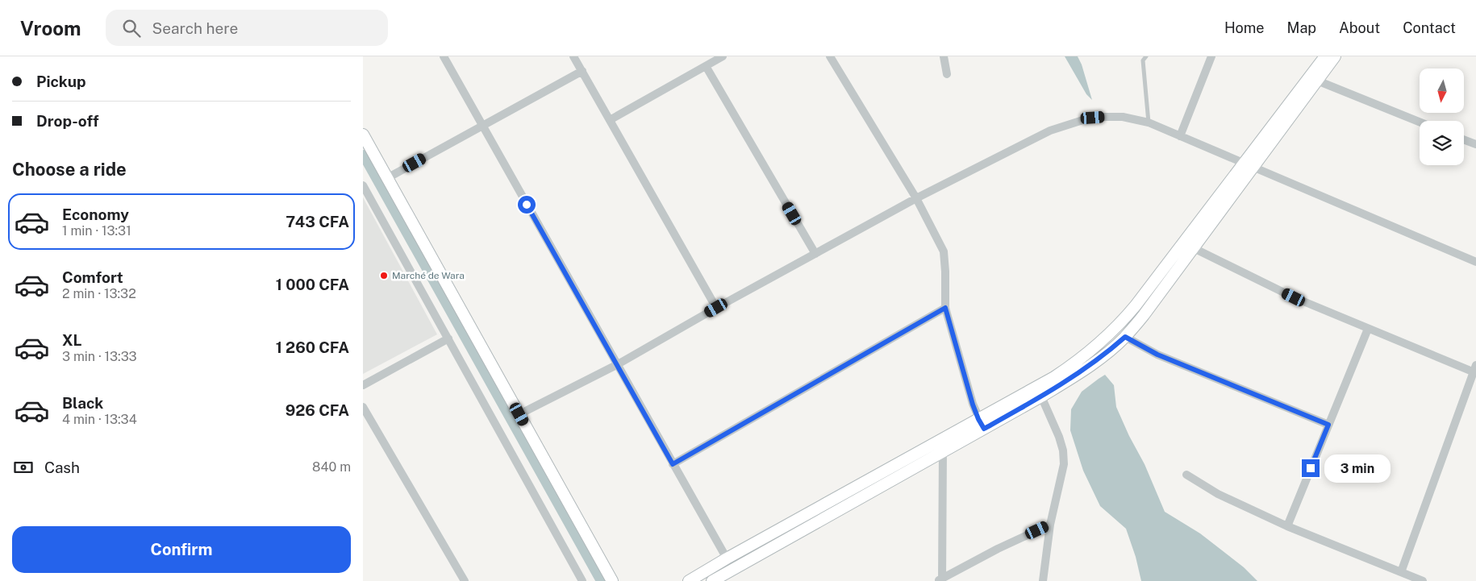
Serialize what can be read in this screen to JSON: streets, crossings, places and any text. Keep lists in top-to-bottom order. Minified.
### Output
{"places":["Marché de Wara"],"north":"bottom","page":{"header":"Vroom","search":"Search here","nav":["Home","Map","About","Contact"],"banner":["Pickup","Drop-off"],"heading":"Choose a ride","list":[{"name":"Economy","note":"1 min · 13:31","value":"743 CFA"},{"name":"Comfort","note":"2 min · 13:32","value":"1 000 CFA"},{"name":"XL","note":"3 min · 13:33","value":"1 260 CFA"},{"name":"Black","note":"4 min · 13:34","value":"926 CFA"}],"pay":["Cash","840 m"],"bubble":"3 min","buttons":"Confirm"}}
